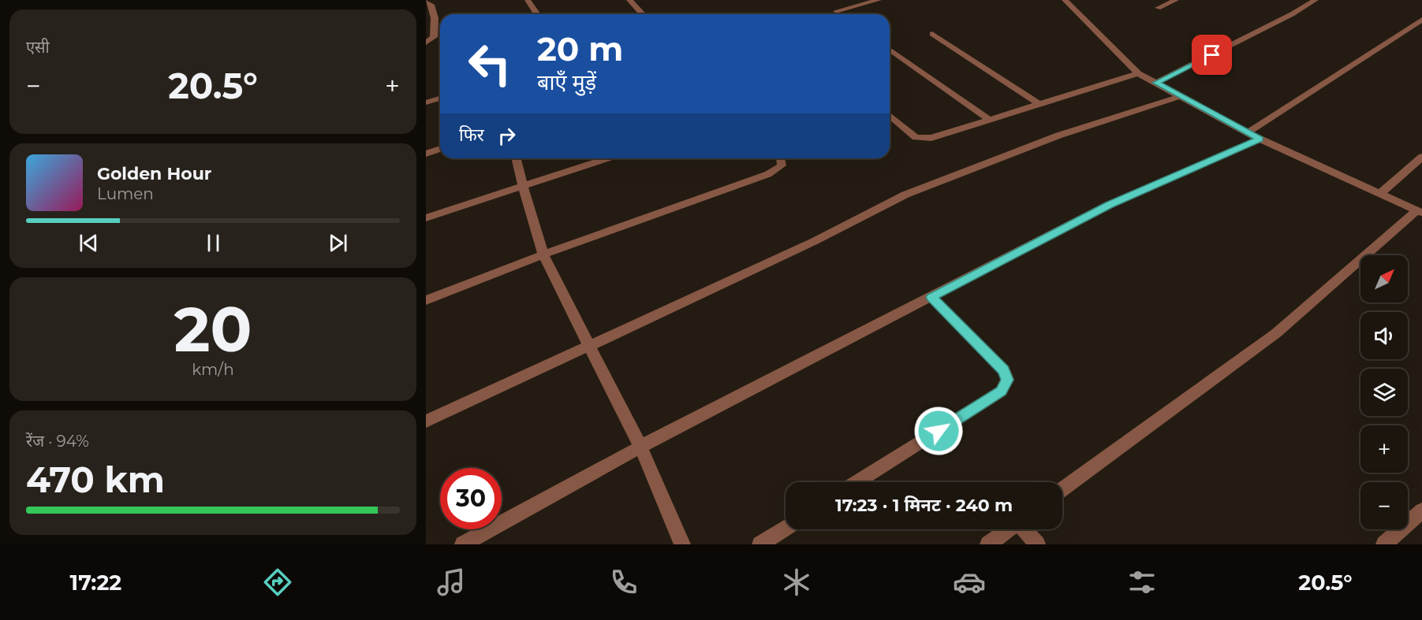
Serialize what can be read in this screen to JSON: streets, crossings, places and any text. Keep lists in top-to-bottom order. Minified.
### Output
{"north":"top right","page":{"tile":["एसी",["20","km/h"],["रेंज · 94%","470 km"]],"turn":["20 m","बाएँ मुड़ें"],"heat":["−","20.5°","+"],"then":"फिर","song":["Golden Hour","Lumen"],"map_buttons":["+","−"],"limit":"30","trip":"17:23 · 1 मिनट · 240 m","tabs":["17:22","20.5°"]}}
